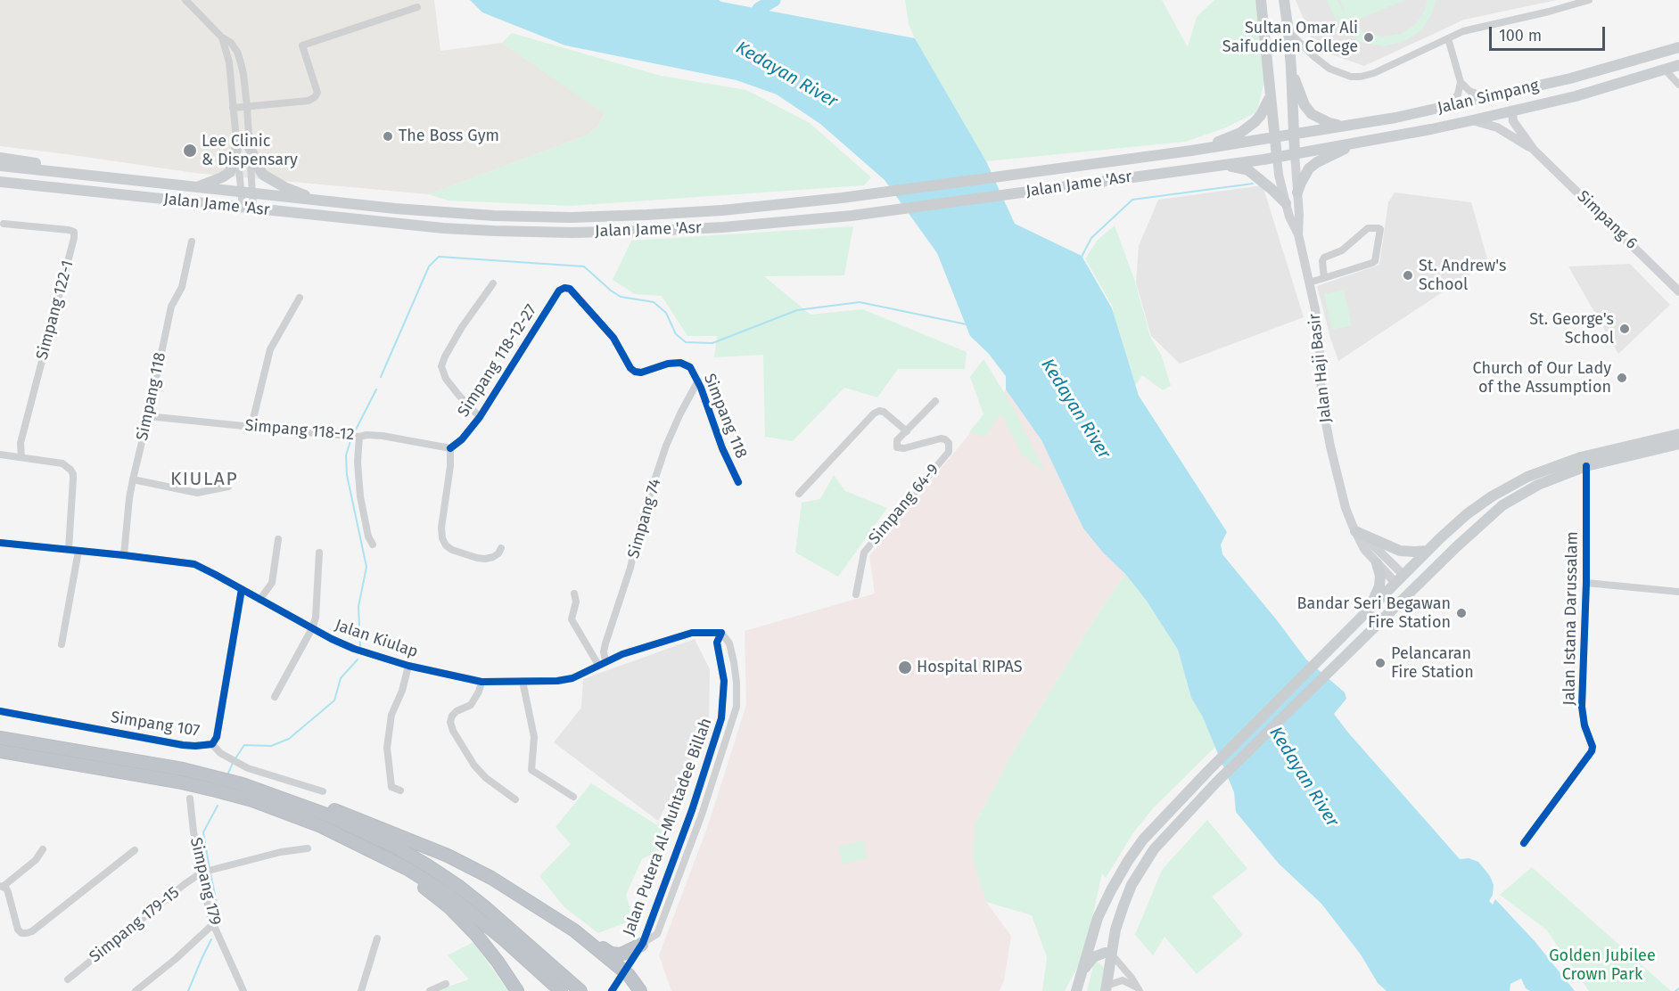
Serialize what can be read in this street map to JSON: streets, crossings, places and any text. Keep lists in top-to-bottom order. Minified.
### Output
{"streets":{"main road":["Jalan Simpang","Jalan Jame 'Asr","Simpang 6","Jalan Haji Basir"],"street":["Simpang 122-1","Simpang 118-12-27","Simpang 118","Simpang 118-12","Simpang 64-9","Simpang 74","Jalan Istana Darussalam","Jalan Kiulap","Simpang 107","Jalan Putera Al-Muhtadee Billah","Simpang 179","Simpang 179-15"]},"crossings":[["Jalan Simpang","Jalan Jame 'Asr"],["Jalan Simpang","Simpang 6"],["Jalan Simpang","Jalan Haji Basir"],["Jalan Jame 'Asr","Jalan Haji Basir"],["Simpang 118-12-27","Simpang 118"],["Simpang 118-12-27","Simpang 118-12"],["Simpang 118","Simpang 118-12"],["Simpang 118","Simpang 74"],["Simpang 118","Jalan Kiulap"],["Simpang 74","Jalan Kiulap"],["Jalan Kiulap","Simpang 107"],["Jalan Kiulap","Jalan Putera Al-Muhtadee Billah"],["Simpang 179","Simpang 179-15"]],"districts":["KIULAP"],"water":["Kedayan River"],"parks":["Golden Jubilee Crown Park"],"places":["Sultan Omar Ali Saifuddien College","The Boss Gym","Lee Clinic & Dispensary","St. Andrew's School","St. George's School","Church of Our Lady of the Assumption","Bandar Seri Begawan Fire Station","Pelancaran Fire Station","Hospital RIPAS"],"scale_bar":"100 m"}
